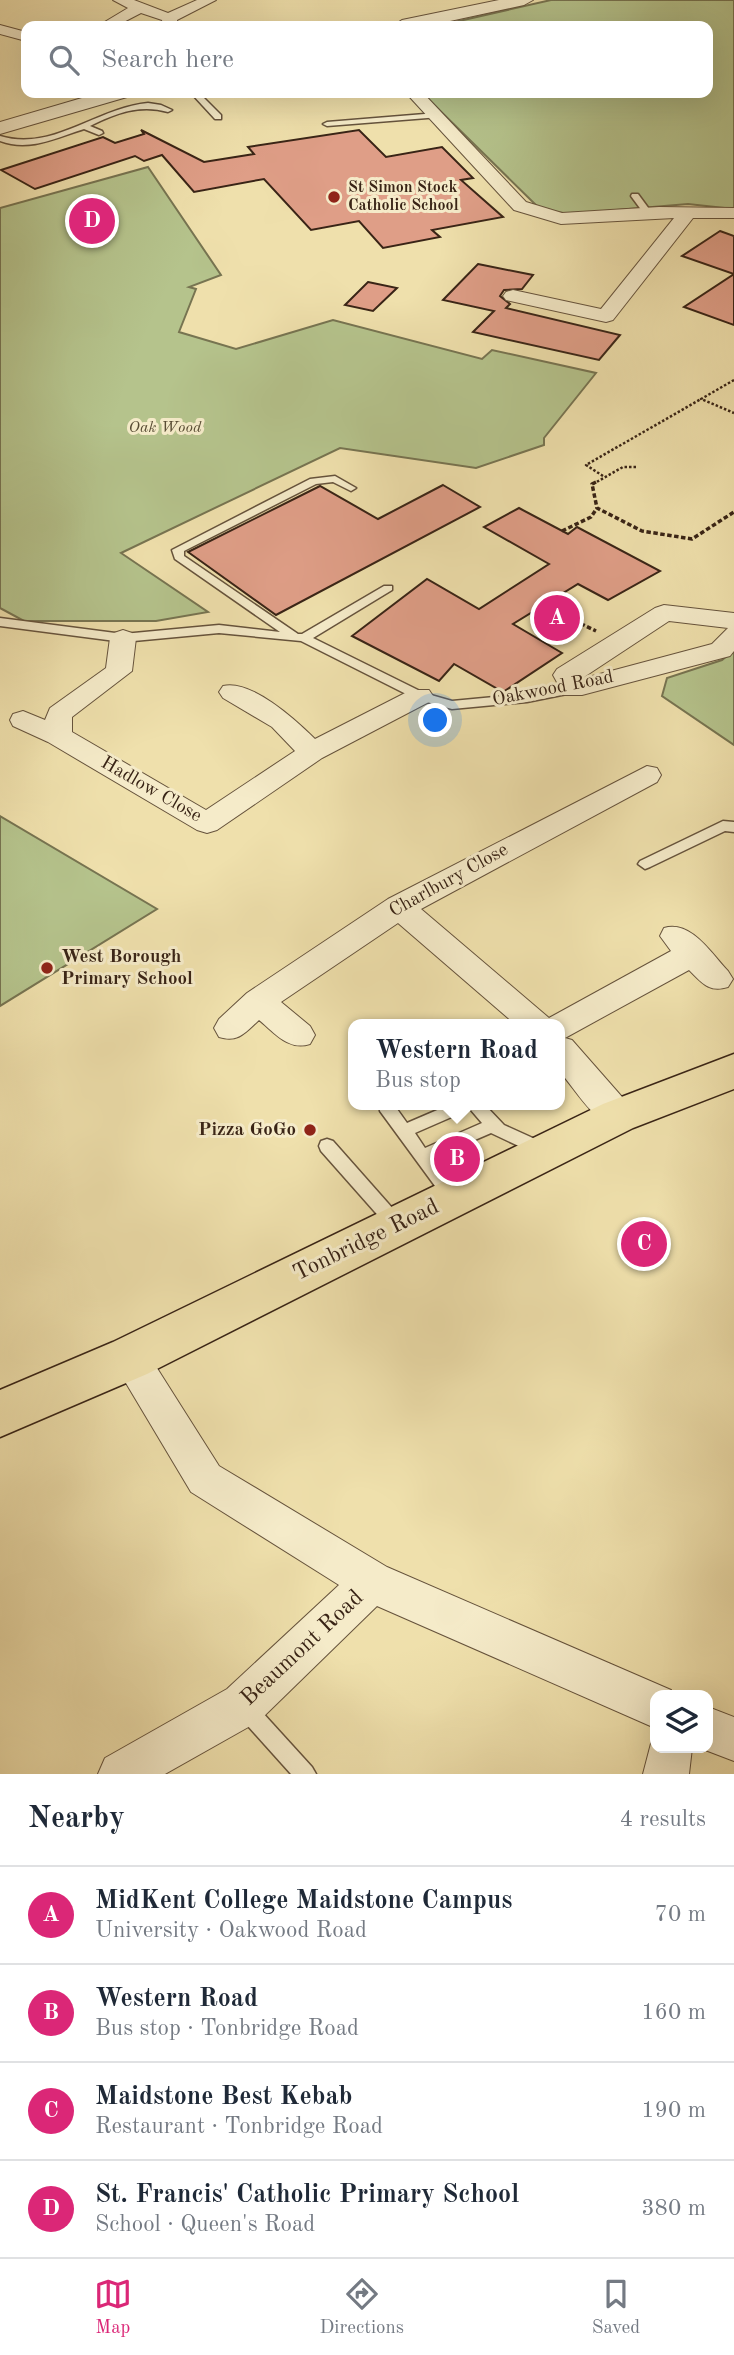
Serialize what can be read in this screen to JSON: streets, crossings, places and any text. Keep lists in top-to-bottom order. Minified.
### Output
{"streets":{"main road":["Tonbridge Road"],"street":["Oakwood Road","Hadlow Close","Charlbury Close","Beaumont Road"]},"crossings":[["Oakwood Road","Hadlow Close"]],"parks":["Oak Wood"],"places":["St Simon Stock Catholic School","West Borough Primary School","Pizza GoGo"],"page":{"search":"Search here","pins":["D","A","B","C"],"popup":["Western Road","Bus stop"],"heading":["Nearby","4 results"],"list":[{"mark":"A","name":"MidKent College Maidstone Campus","note":"University · Oakwood Road","value":"70 m"},{"mark":"B","name":"Western Road","note":"Bus stop · Tonbridge Road","value":"160 m"},{"mark":"C","name":"Maidstone Best Kebab","note":"Restaurant · Tonbridge Road","value":"190 m"},{"mark":"D","name":"St. Francis' Catholic Primary School","note":"School · Queen's Road","value":"380 m"}],"nav":["Map","Directions","Saved"]}}
